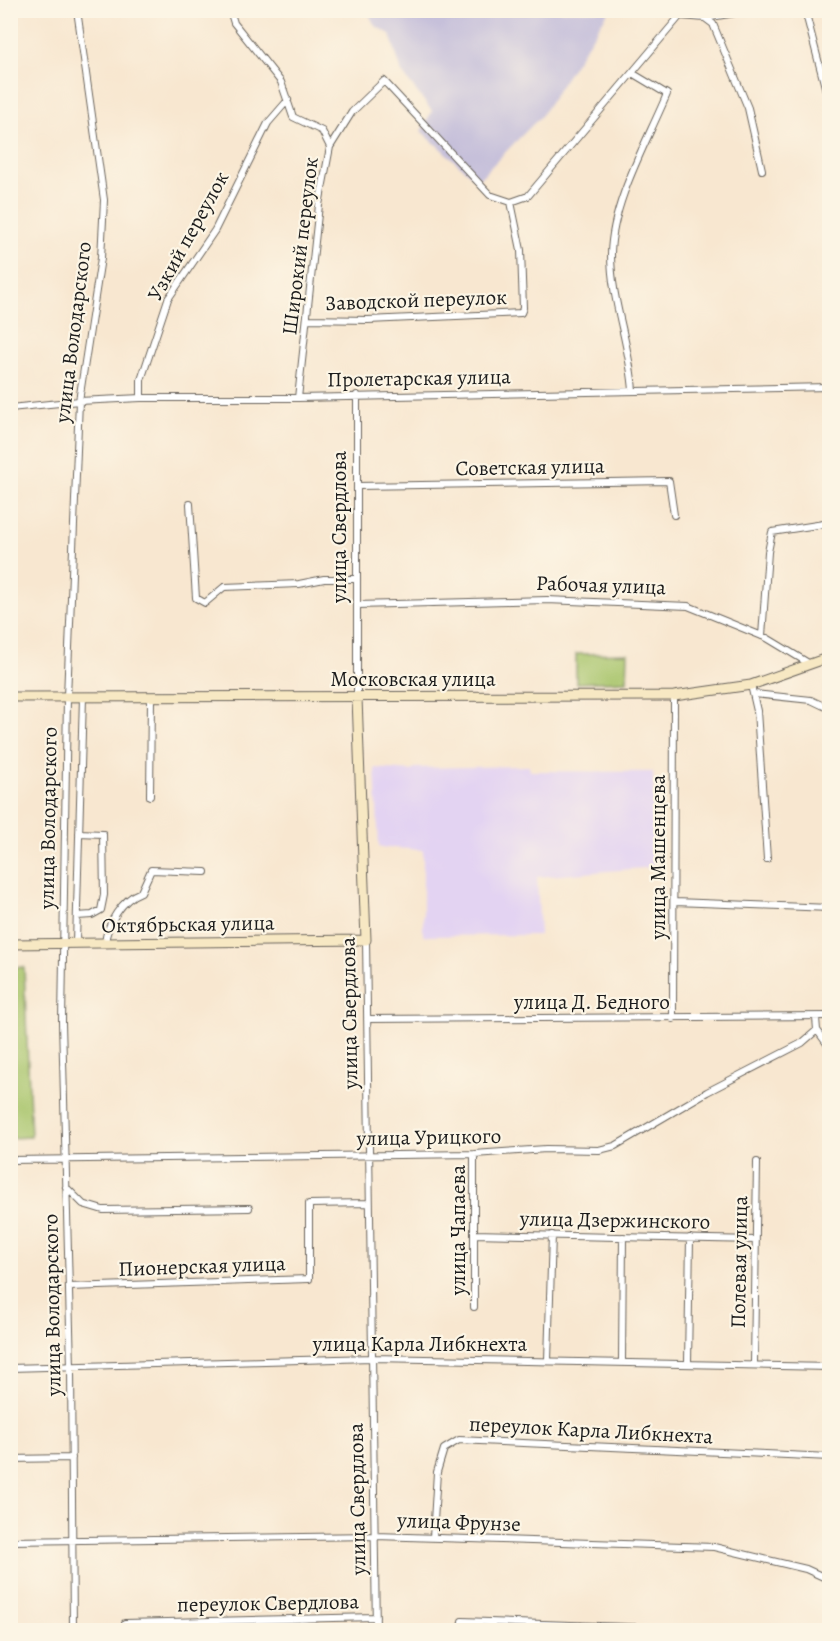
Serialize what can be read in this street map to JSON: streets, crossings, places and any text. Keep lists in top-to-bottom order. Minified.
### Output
{"streets":{"main road":["улица Свердлова","Московская улица","Октябрьская улица"],"street":["Узкий переулок","Широкий переулок","Заводской переулок","улица Володарского","Пролетарская улица","Советская улица","Рабочая улица","улица Машенцева","улица Д. Бедного","улица Урицкого","улица Дзержинского","улица Чапаева","Полевая улица","Пионерская улица","улица Карла Либкнехта","переулок Карла Либкнехта","улица Фрунзе","переулок Свердлова"]},"crossings":[["Узкий переулок","Широкий переулок"],["Узкий переулок","Пролетарская улица"],["Широкий переулок","Заводской переулок"],["Широкий переулок","Пролетарская улица"],["улица Володарского","Пролетарская улица"],["улица Володарского","Московская улица"],["улица Володарского","Октябрьская улица"],["улица Володарского","улица Урицкого"],["улица Володарского","Пионерская улица"],["улица Володарского","улица Карла Либкнехта"],["улица Володарского","улица Фрунзе"],["Пролетарская улица","улица Свердлова"],["Советская улица","улица Свердлова"],["улица Свердлова","Рабочая улица"],["улица Свердлова","Московская улица"],["улица Свердлова","Октябрьская улица"],["улица Свердлова","улица Д. Бедного"],["улица Свердлова","улица Урицкого"],["улица Свердлова","Пионерская улица"],["улица Свердлова","улица Карла Либкнехта"],["улица Свердлова","улица Фрунзе"],["улица Свердлова","переулок Свердлова"],["Рабочая улица","Московская улица"],["Московская улица","улица Машенцева"],["улица Машенцева","улица Д. Бедного"],["улица Урицкого","улица Чапаева"],["улица Дзержинского","улица Чапаева"],["улица Дзержинского","Полевая улица"],["Полевая улица","улица Карла Либкнехта"],["переулок Карла Либкнехта","улица Фрунзе"]]}
